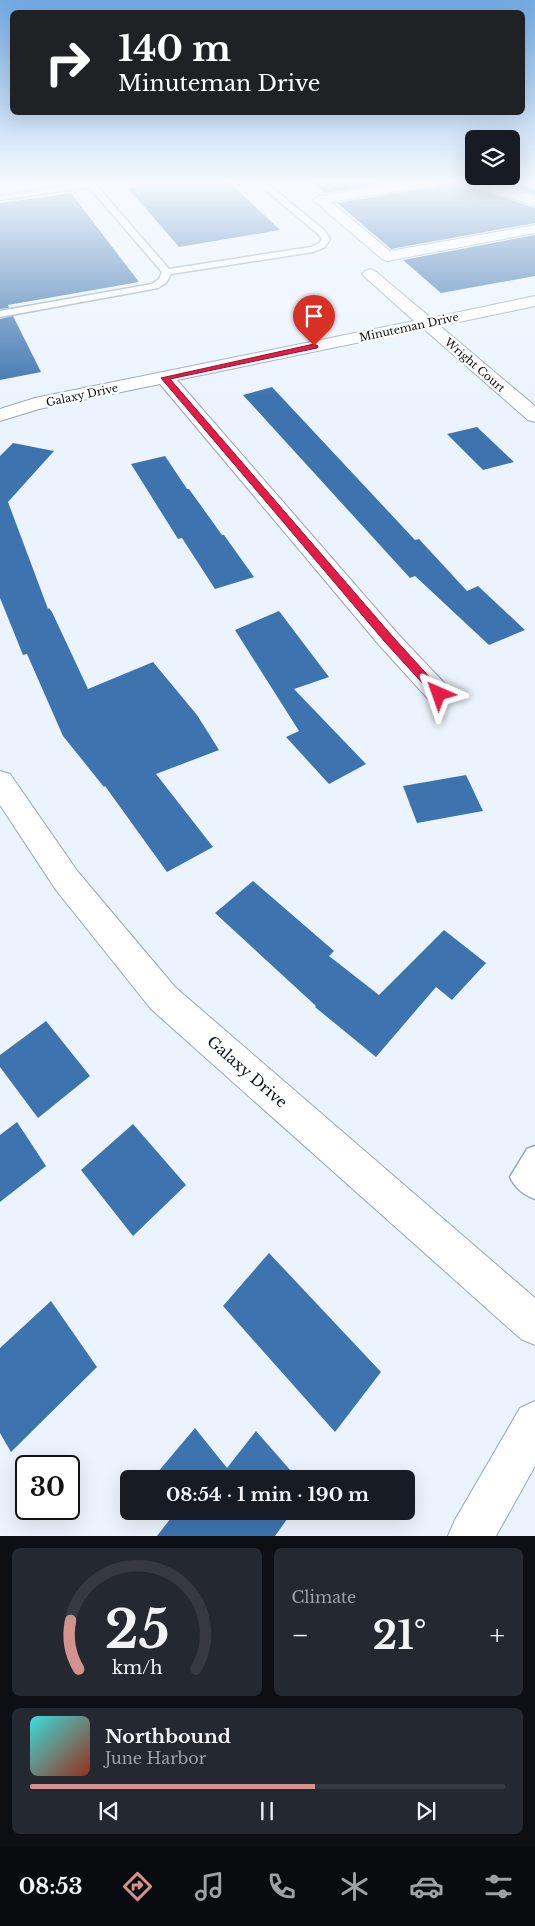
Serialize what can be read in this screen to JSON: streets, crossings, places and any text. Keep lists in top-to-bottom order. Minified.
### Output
{"streets":{"street":["Minuteman Drive","Wright Court","Galaxy Drive"]},"crossings":[["Minuteman Drive","Wright Court"],["Minuteman Drive","Galaxy Drive"]],"page":{"turn":["140 m","Minuteman Drive"],"limit":"30","trip":"08:54 · 1 min · 190 m","tile":"Climate","heat":["−","21°","+"],"song":["Northbound","June Harbor"],"tabs":"08:53","gauge":["25","km/h"]}}
